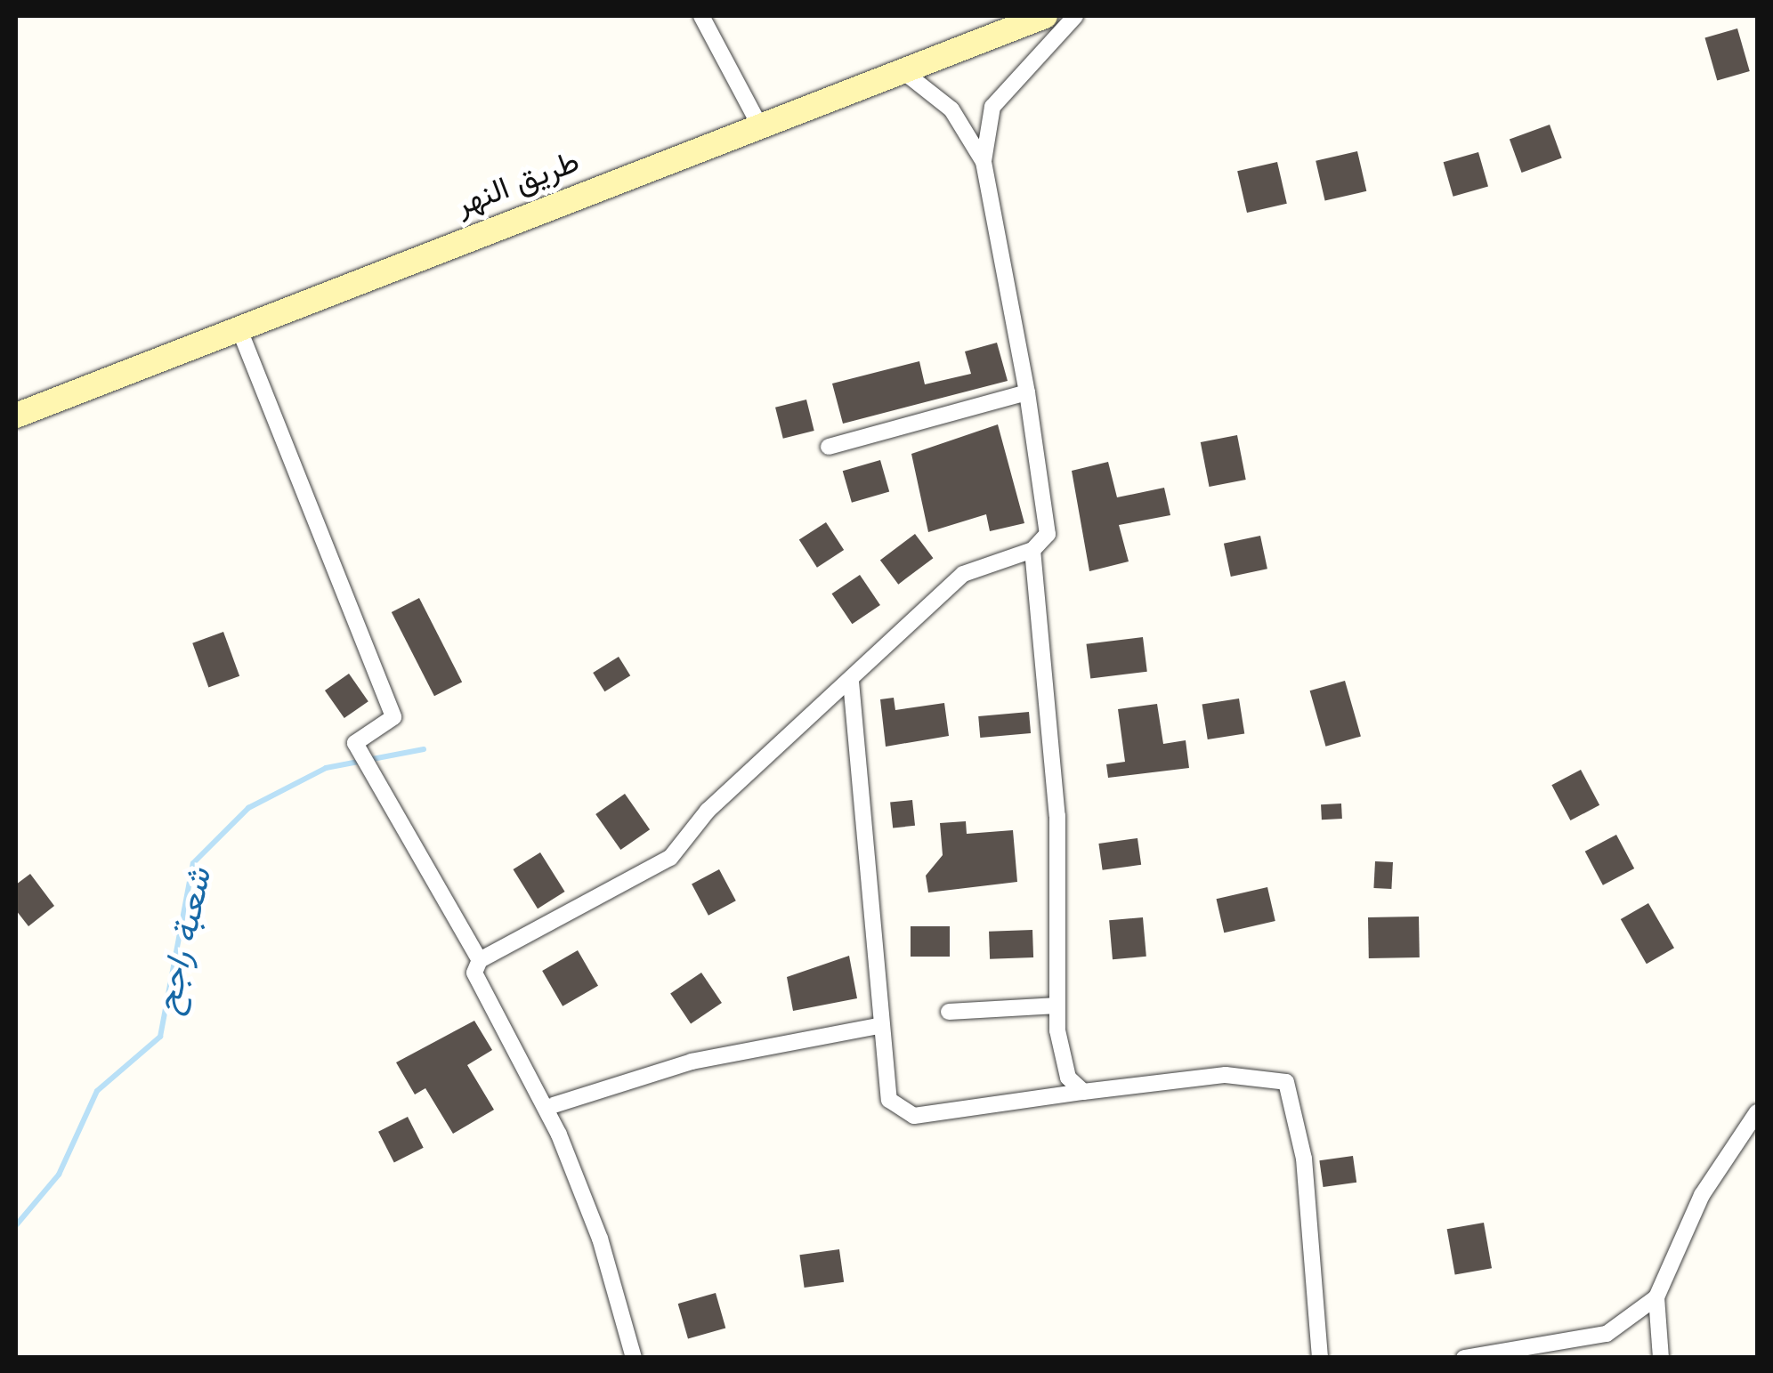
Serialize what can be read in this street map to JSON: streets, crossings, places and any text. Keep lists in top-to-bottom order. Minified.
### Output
{"streets":{"main road":["طريق النهر"]},"water":["شعبة راجح"]}
